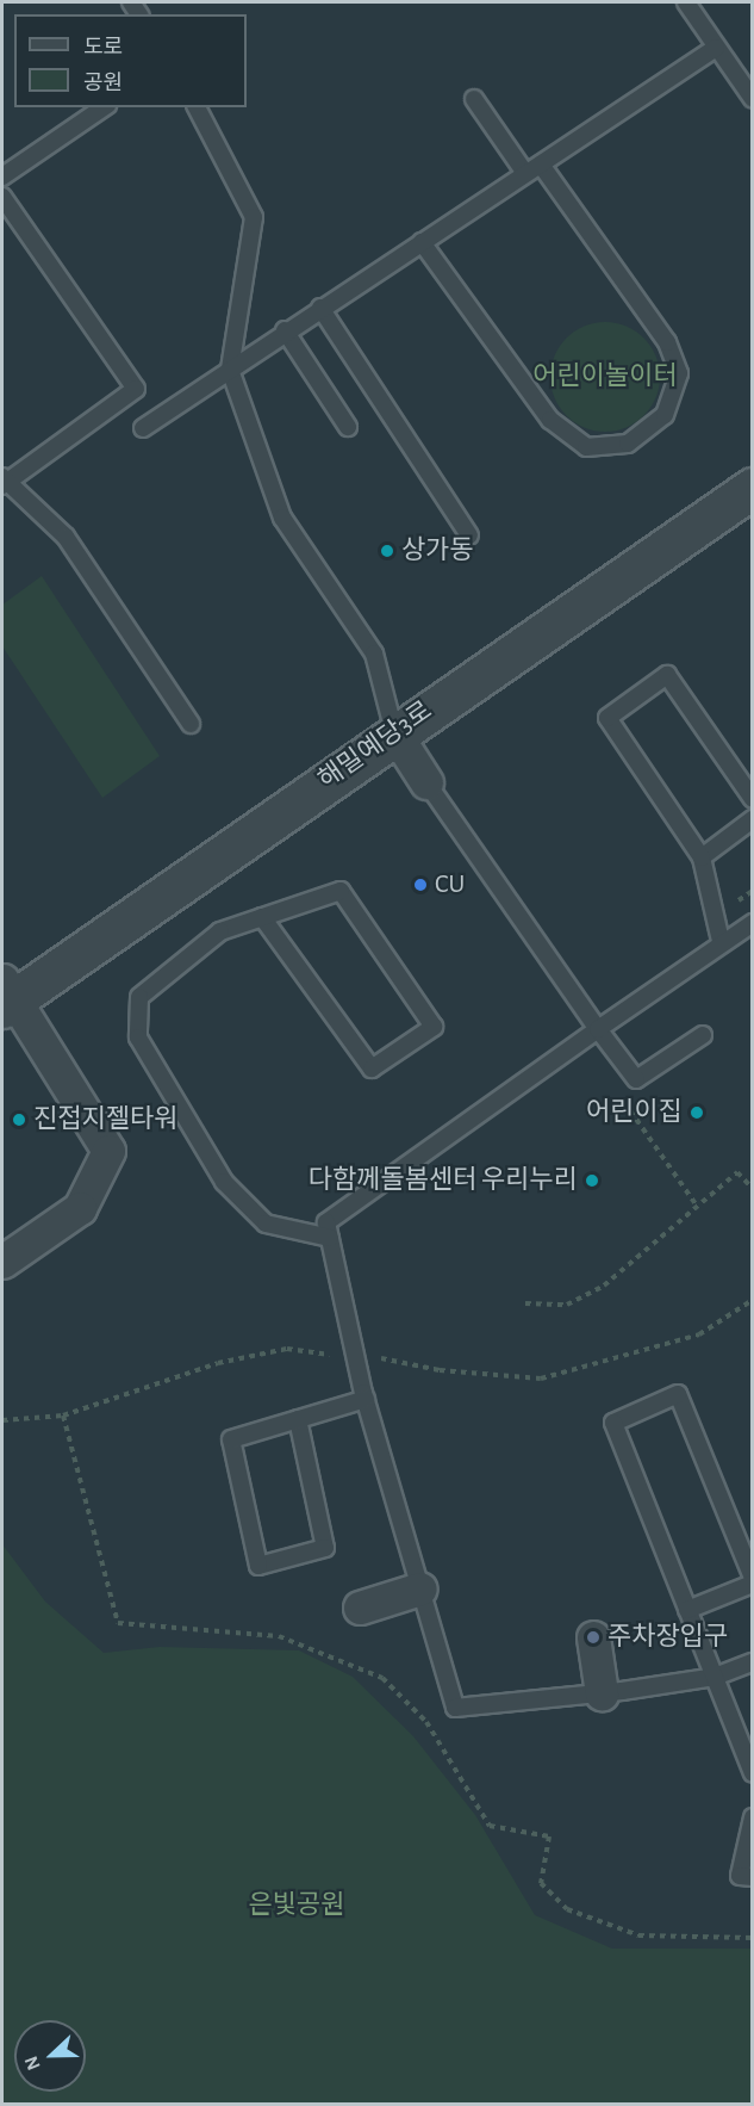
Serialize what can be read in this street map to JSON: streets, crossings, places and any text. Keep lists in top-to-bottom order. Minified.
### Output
{"streets":{"street":["해밀예당3로"]},"parks":["어린이놀이터","은빛공원"],"places":["상가동","CU","어린이집","진접지젤타워","다함께돌봄센터 우리누리","주차장입구"],"legend":["도로","공원"],"north":"left"}
